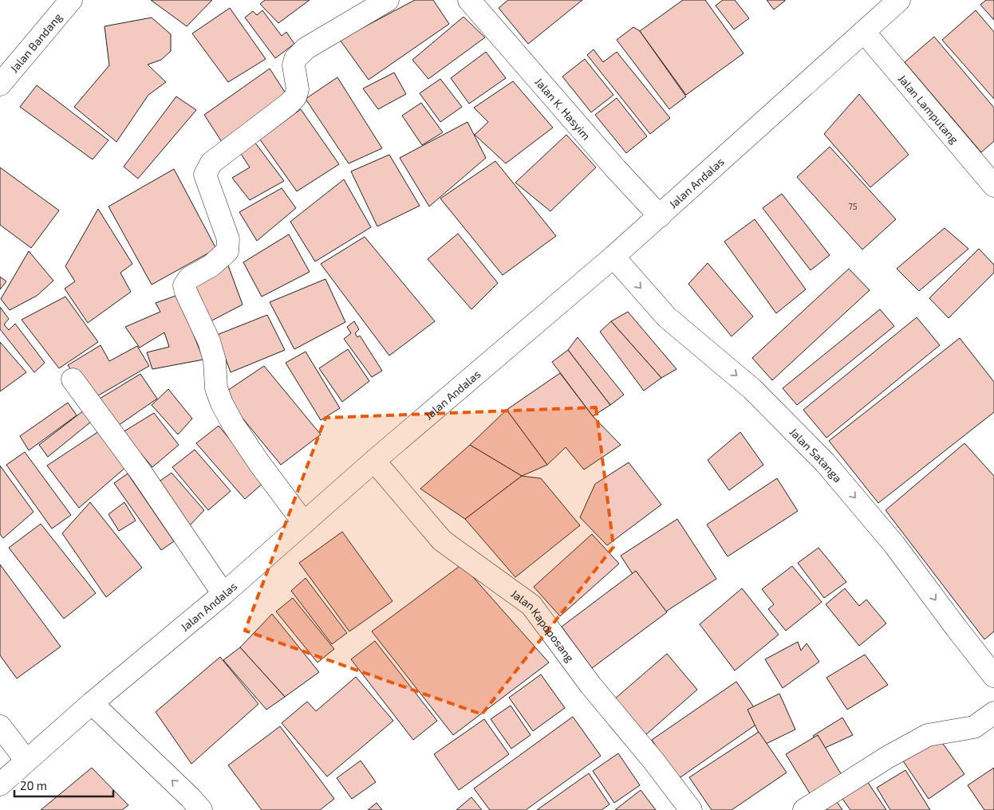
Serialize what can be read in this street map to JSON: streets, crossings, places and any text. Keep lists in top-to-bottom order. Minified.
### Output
{"streets":{"street":["Jalan Bandang","Jalan K. Hasyim","Jalan Lamputang","Jalan Andalas","Jalan Satanga","Jalan Kapoposang"]},"crossings":[["Jalan K. Hasyim","Jalan Andalas"],["Jalan Lamputang","Jalan Andalas"],["Jalan Andalas","Jalan Satanga"],["Jalan Andalas","Jalan Kapoposang"]],"one_way":["Jalan Satanga"],"house_numbers":["75"],"scale_bar":"20 m"}
